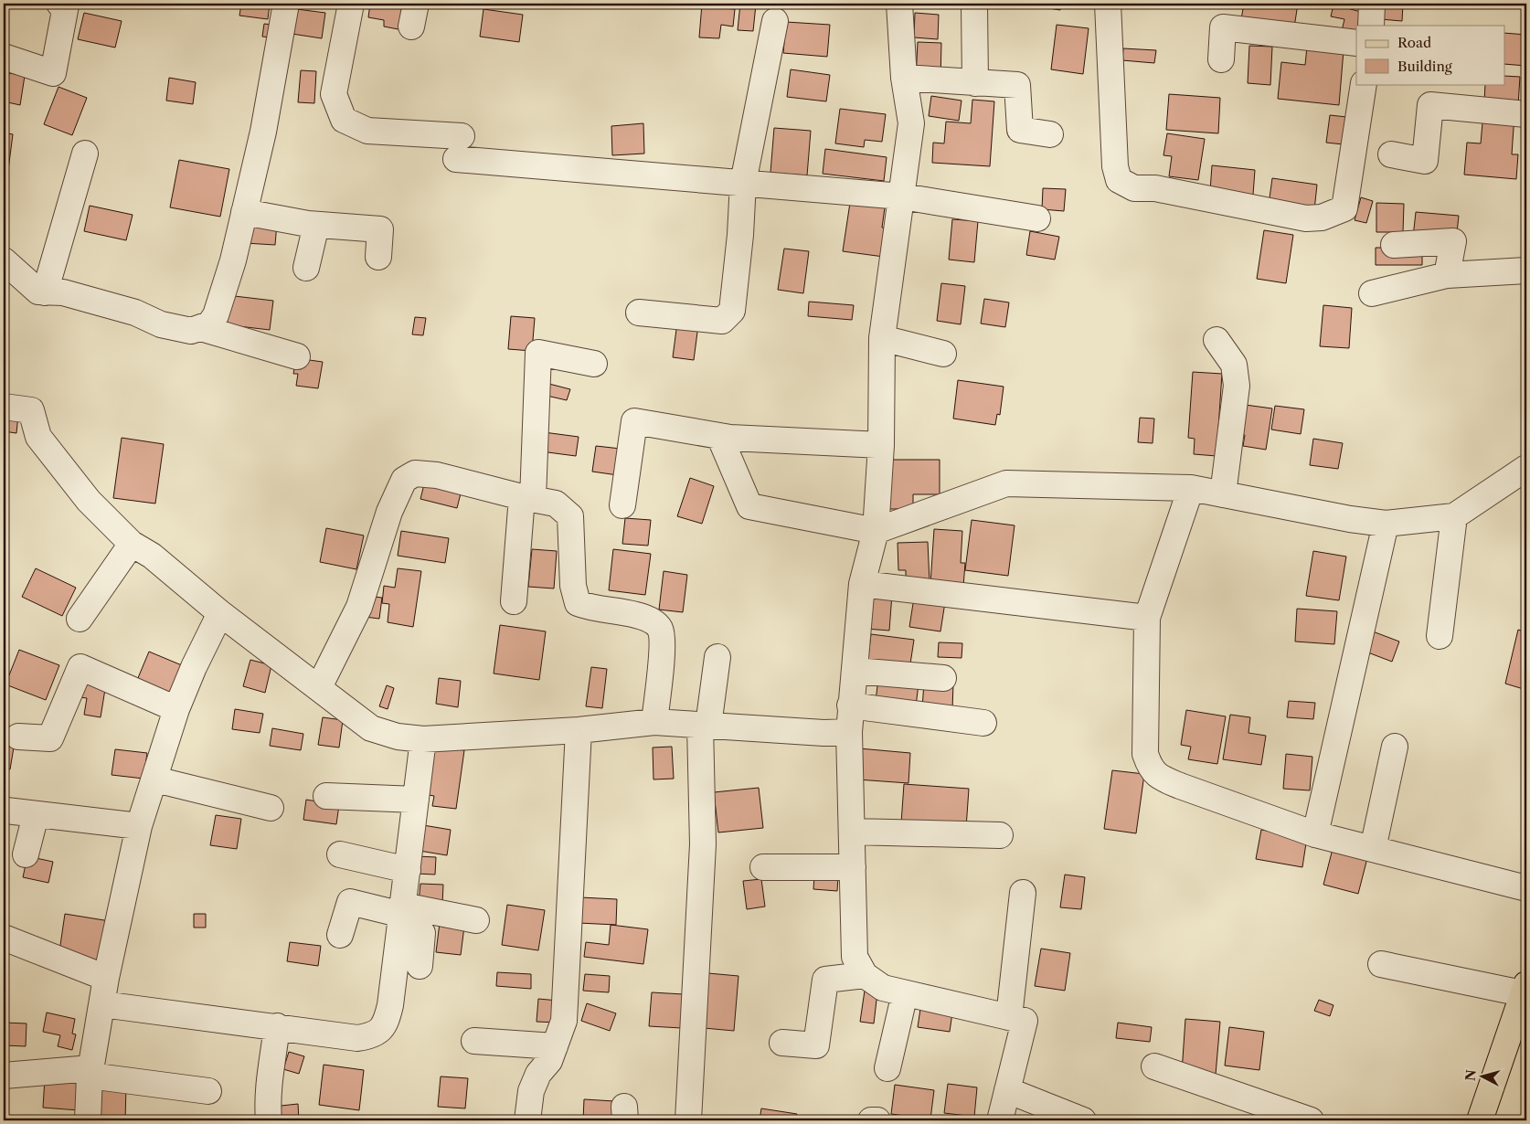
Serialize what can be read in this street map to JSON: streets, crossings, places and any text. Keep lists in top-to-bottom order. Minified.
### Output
{"legend":["Road","Building"],"north":"left"}
